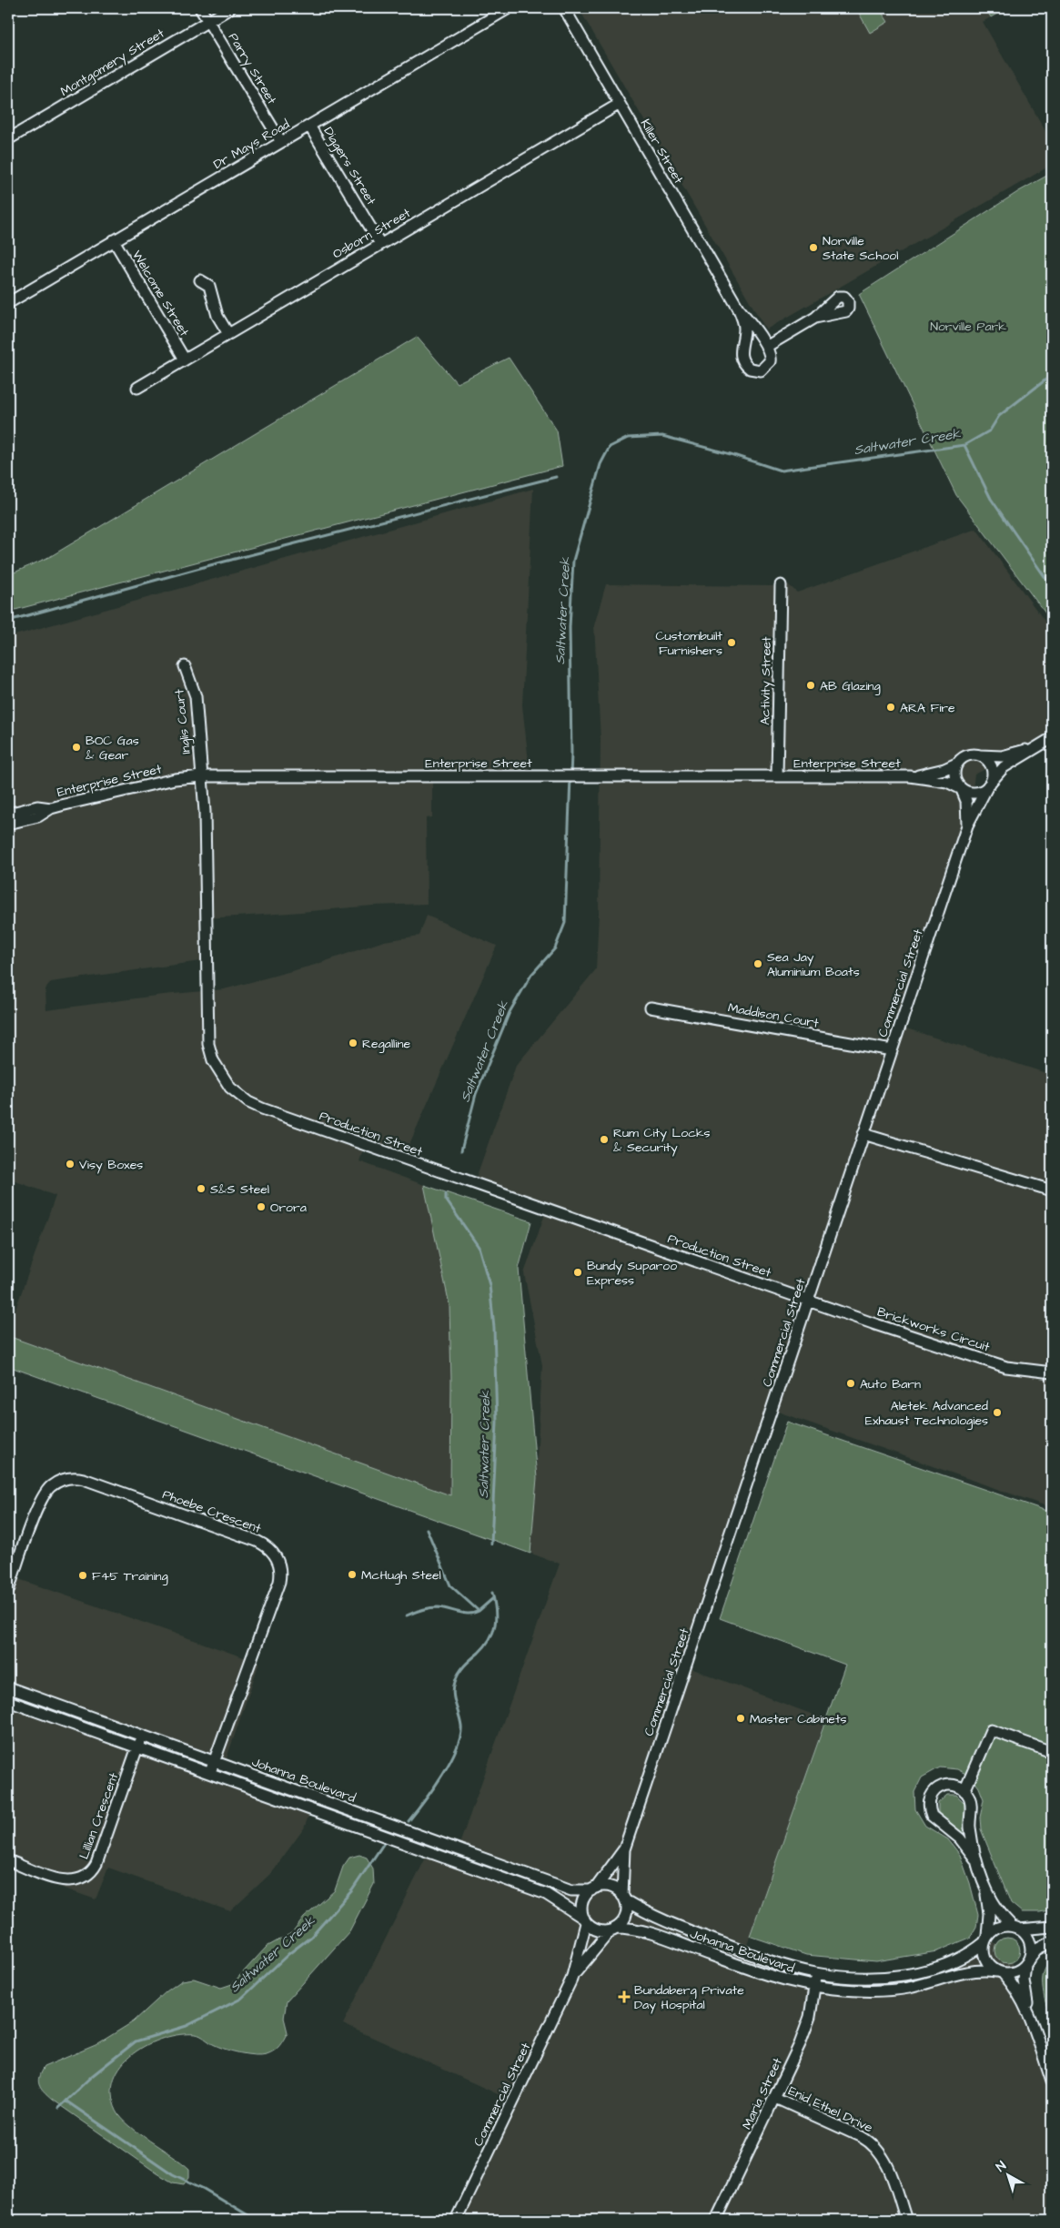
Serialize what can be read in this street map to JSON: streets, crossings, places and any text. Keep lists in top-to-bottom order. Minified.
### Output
{"streets":{"street":["Montgomery Street","Parry Street","Dr Mays Road","Killer Street","Diggers Street","Osborn Street","Welcome Street","Activity Street","Inglis Court","Enterprise Street","Commercial Street","Maddison Court","Production Street","Brickworks Circuit","Phoebe Crescent","Johanna Boulevard","Lillian Crescent","Maria Street","Enid Ethel Drive"]},"crossings":[["Montgomery Street","Parry Street"],["Parry Street","Dr Mays Road"],["Dr Mays Road","Diggers Street"],["Dr Mays Road","Welcome Street"],["Killer Street","Osborn Street"],["Diggers Street","Osborn Street"],["Osborn Street","Welcome Street"],["Activity Street","Enterprise Street"],["Inglis Court","Enterprise Street"],["Inglis Court","Production Street"],["Enterprise Street","Commercial Street"],["Enterprise Street","Production Street"],["Commercial Street","Maddison Court"],["Commercial Street","Production Street"],["Commercial Street","Brickworks Circuit"],["Commercial Street","Johanna Boulevard"],["Production Street","Brickworks Circuit"],["Phoebe Crescent","Johanna Boulevard"],["Johanna Boulevard","Lillian Crescent"],["Johanna Boulevard","Maria Street"],["Maria Street","Enid Ethel Drive"]],"water":["Saltwater Creek"],"parks":["Norville Park"],"places":{"other":["Norville State School","Custombuilt Furnishers","AB Glazing","ARA Fire","BOC Gas & Gear","Sea Jay Aluminium Boats","Regalline","Rum City Locks & Security","Visy Boxes","S&S Steel","Orora","Bundy Suparoo Express","Auto Barn","Aletek Advanced Exhaust Technologies","McHugh Steel","F45 Training","Master Cabinets"],"health":["Bundaberg Private Day Hospital"]},"north":"top left"}
